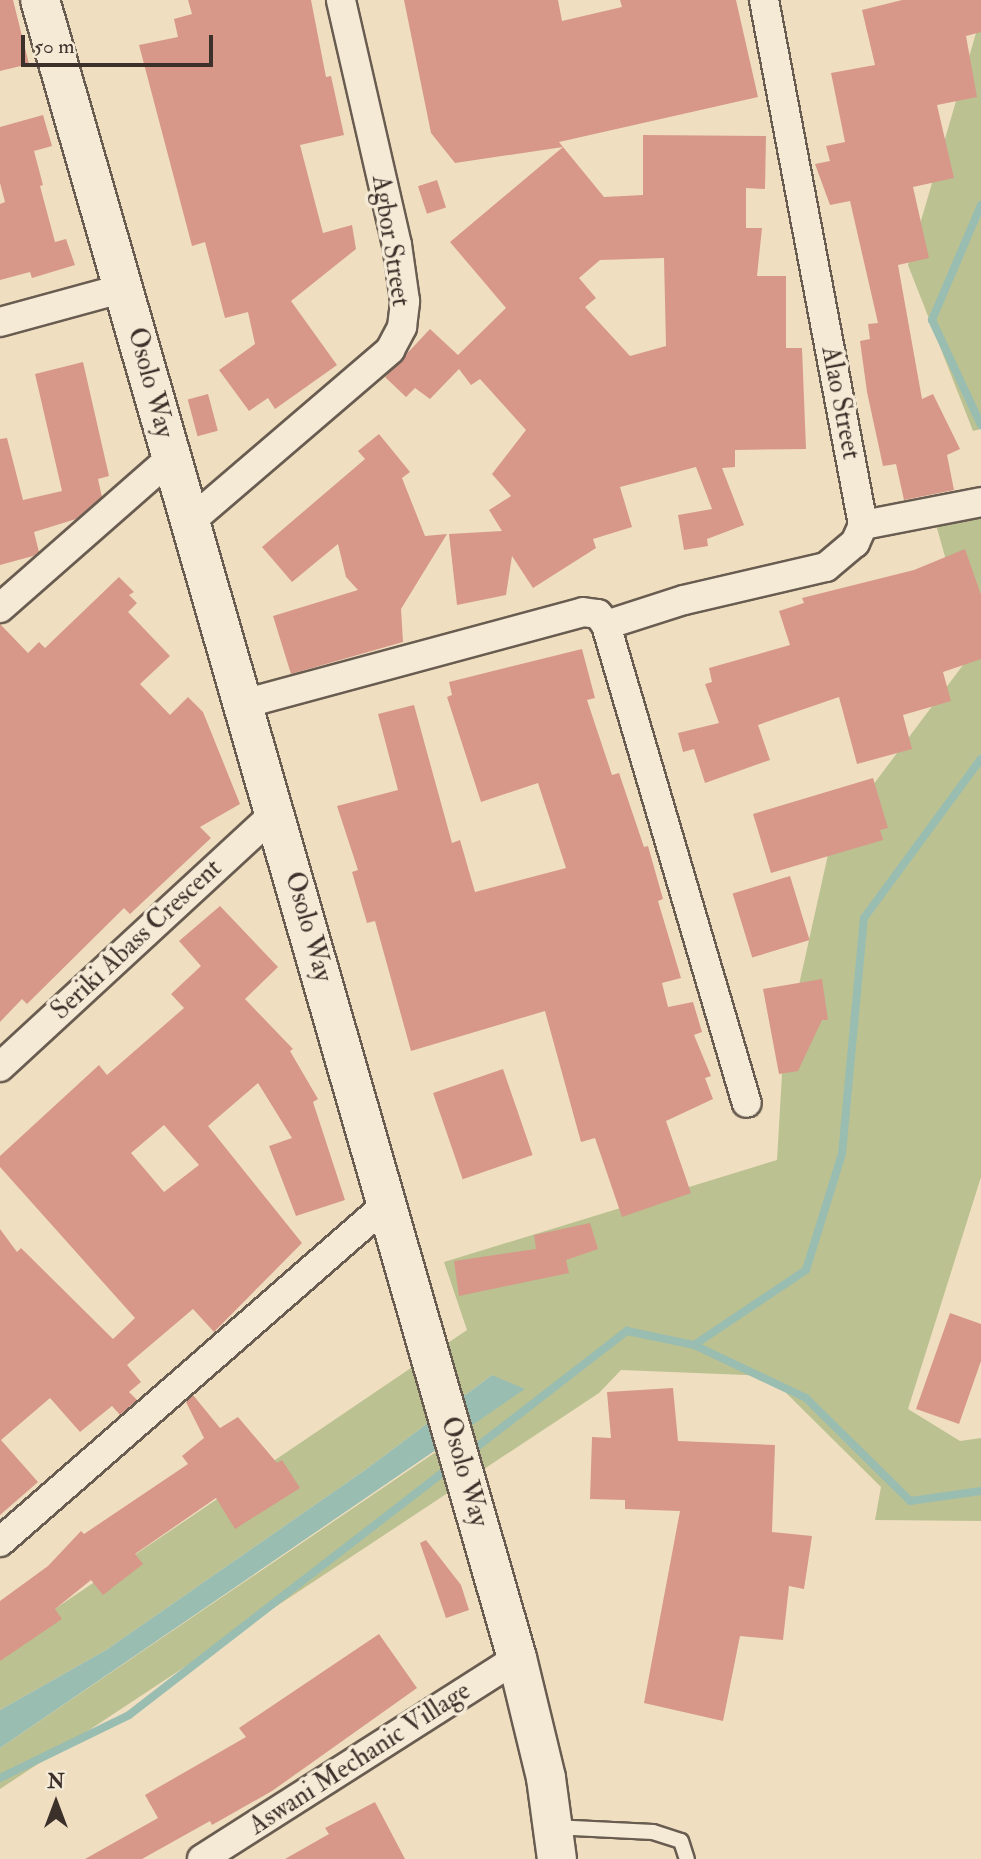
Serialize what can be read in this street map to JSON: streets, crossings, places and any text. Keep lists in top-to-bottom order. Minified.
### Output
{"streets":{"main road":["Osolo Way"],"street":["Agbor Street","Alao Street","Seriki Abass Crescent","Aswani Mechanic Village"]},"crossings":[["Agbor Street","Osolo Way"],["Osolo Way","Seriki Abass Crescent"],["Osolo Way","Aswani Mechanic Village"]],"scale_bar":"50 m","north":"top"}
